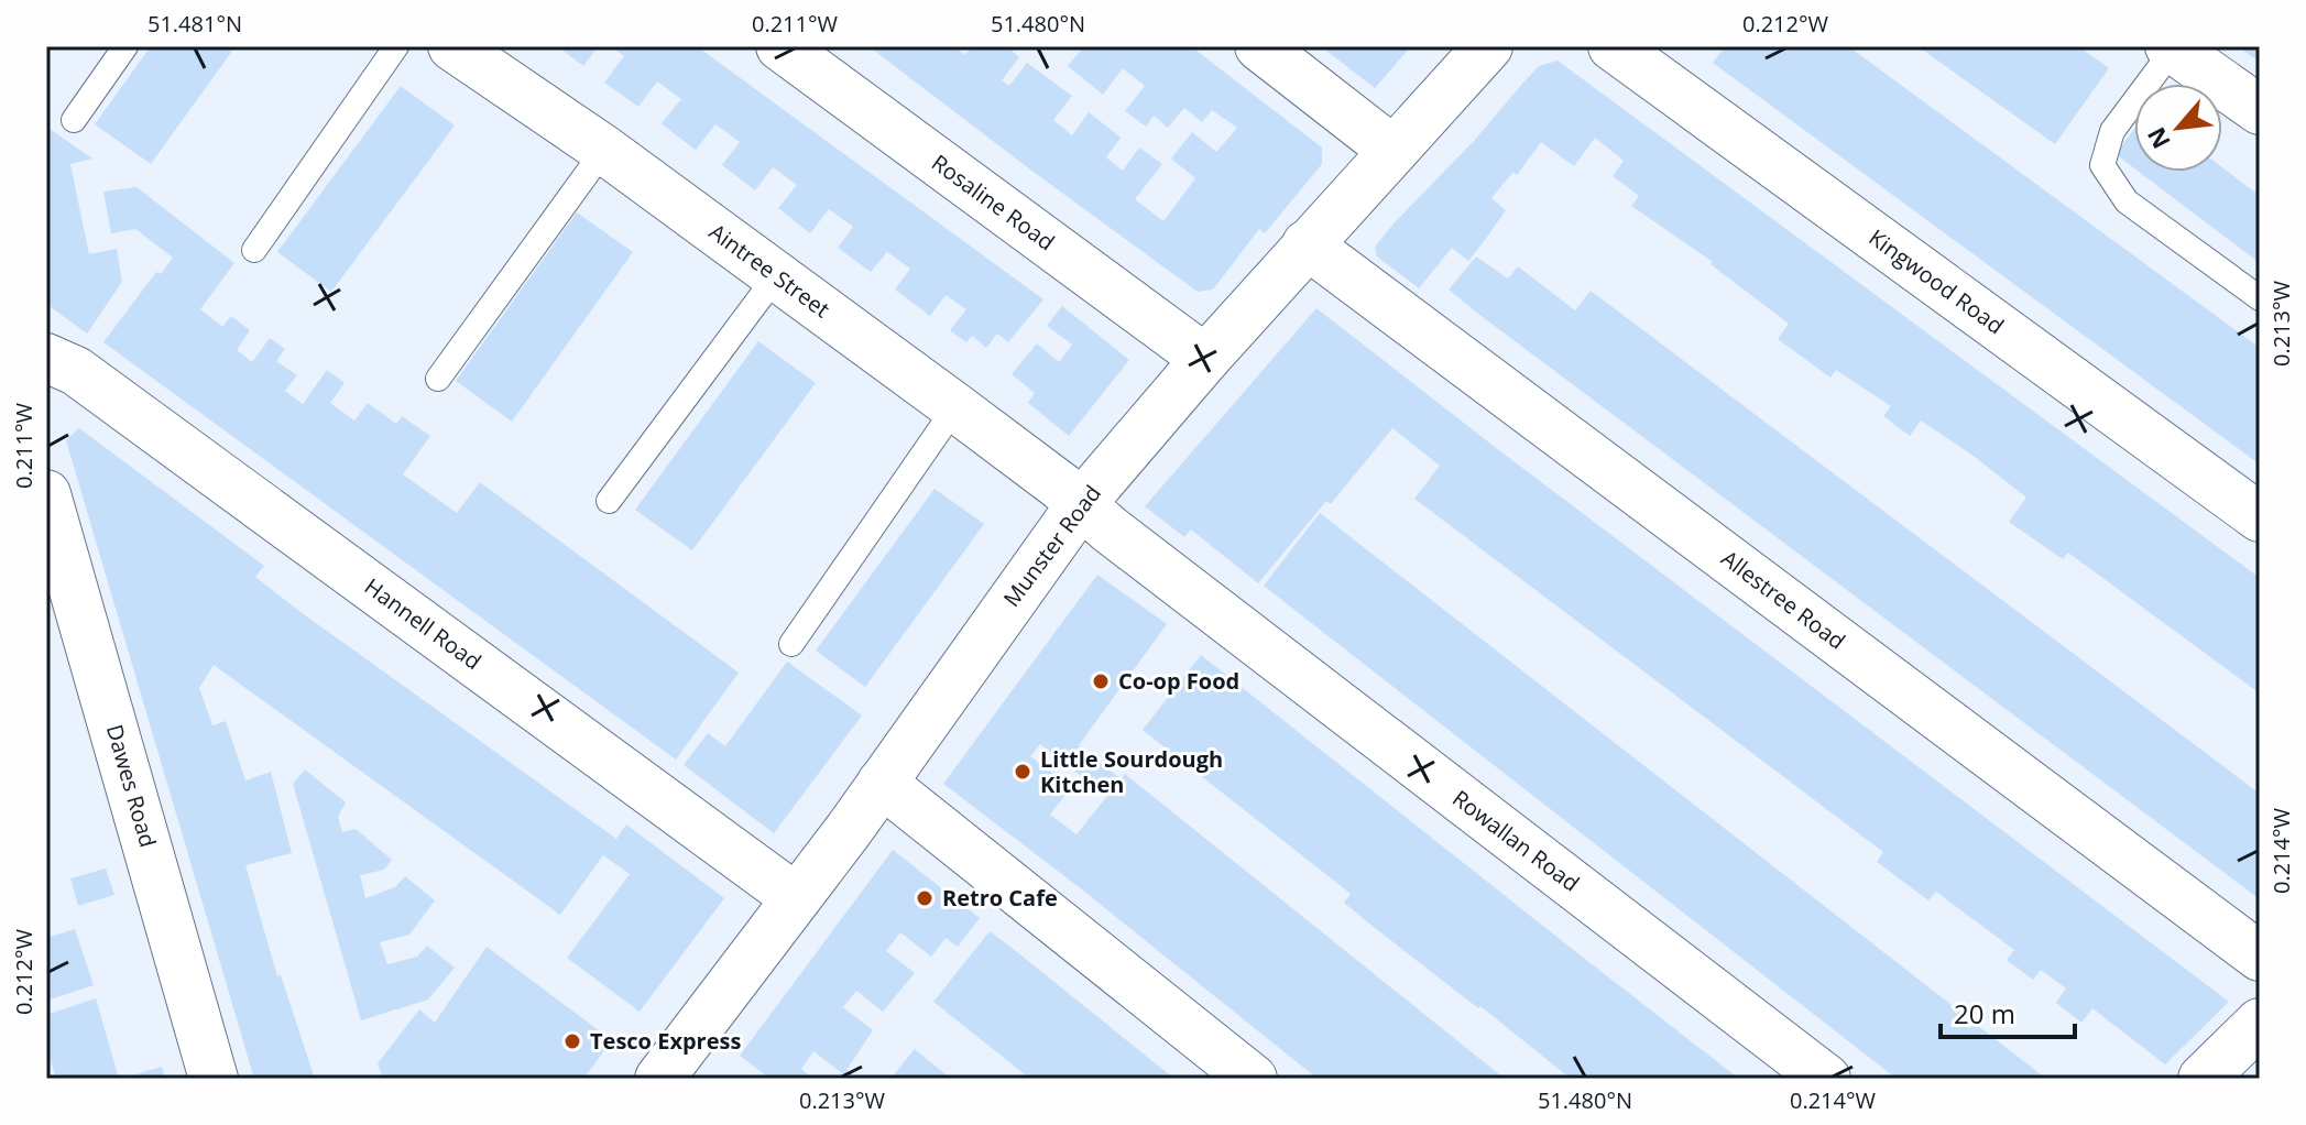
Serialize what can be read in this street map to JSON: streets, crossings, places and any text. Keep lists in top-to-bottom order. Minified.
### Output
{"streets":{"street":["Rosaline Road","Aintree Street","Kingwood Road","Munster Road","Allestree Road","Hannell Road","Dawes Road","Rowallan Road"]},"crossings":[["Rosaline Road","Munster Road"],["Aintree Street","Munster Road"],["Aintree Street","Rowallan Road"],["Munster Road","Allestree Road"],["Munster Road","Hannell Road"],["Munster Road","Rowallan Road"]],"places":["Co-op Food","Little Sourdough Kitchen","Retro Cafe","Tesco Express"],"scale_bar":"20 m","north":"bottom left","coordinates":["51.481°N","0.211°W","51.480°N","0.212°W","0.213°W","0.214°W"]}
